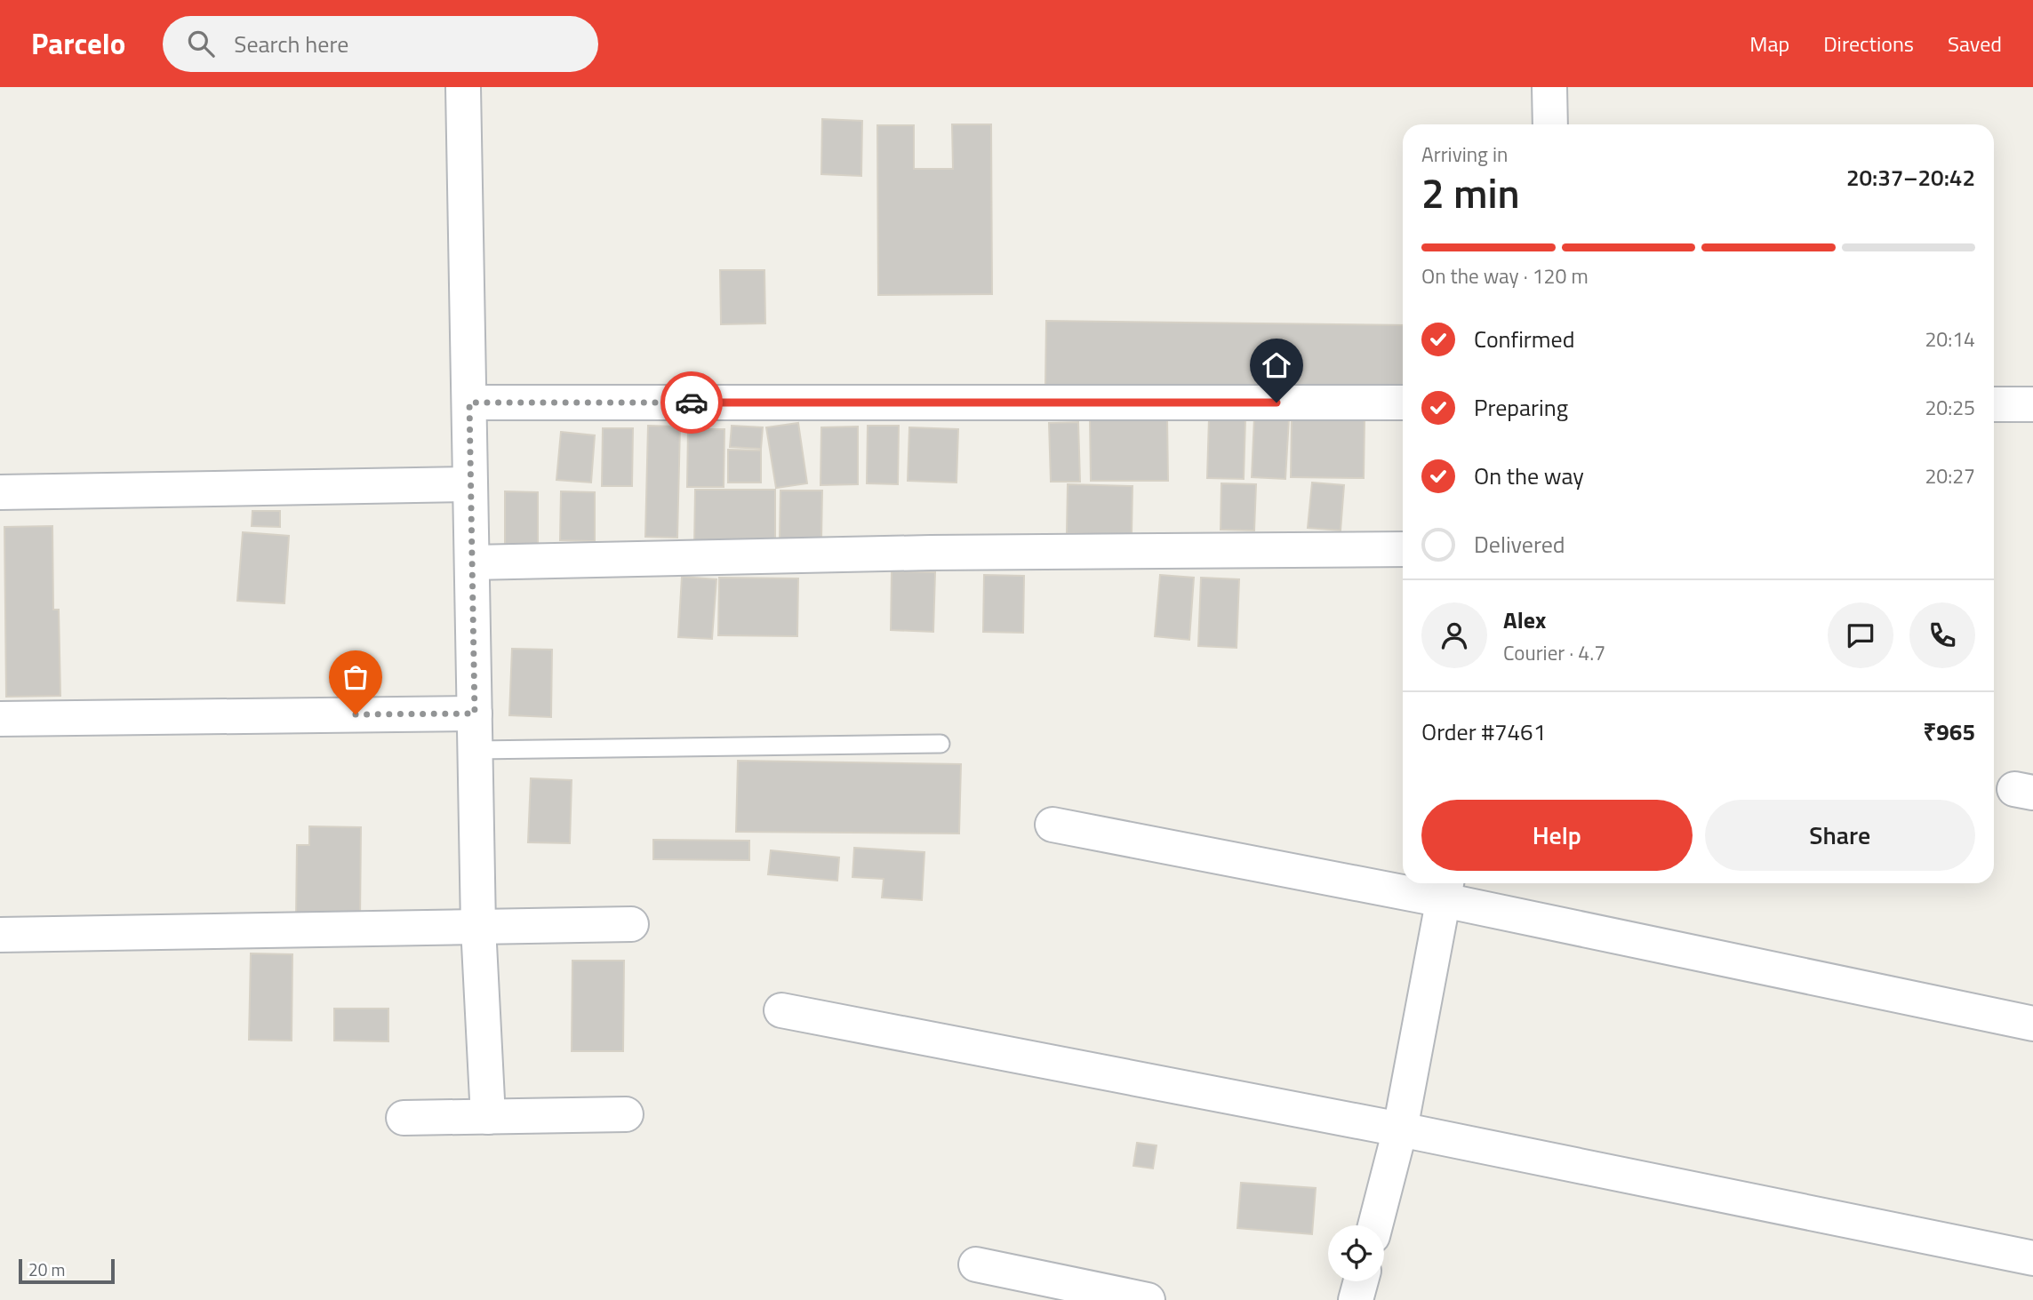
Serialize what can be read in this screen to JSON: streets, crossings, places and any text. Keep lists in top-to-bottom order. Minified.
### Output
{"scale_bar":"20 m","page":{"header":"Parcelo","search":"Search here","nav":["Map","Directions","Saved"],"heading":["2 min","Arriving in","20:37–20:42"],"panel":["Alex","Courier · 4.7","Order #7461","₹965"],"bar":"On the way · 120 m","list":[["Confirmed","20:14"],["Preparing","20:25"],["On the way","20:27"],"Delivered"],"buttons":["Help","Share"],"scale":"20 m"}}
